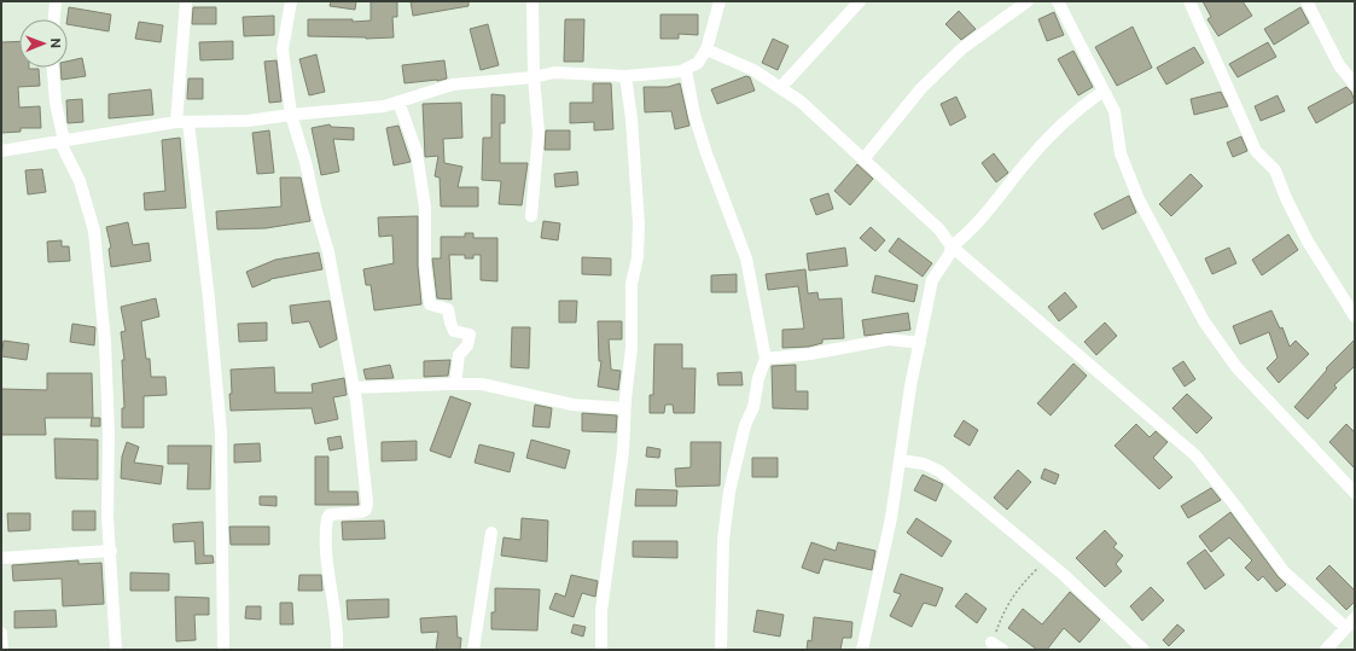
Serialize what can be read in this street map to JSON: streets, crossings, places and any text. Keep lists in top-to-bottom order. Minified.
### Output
{"north":"right"}
